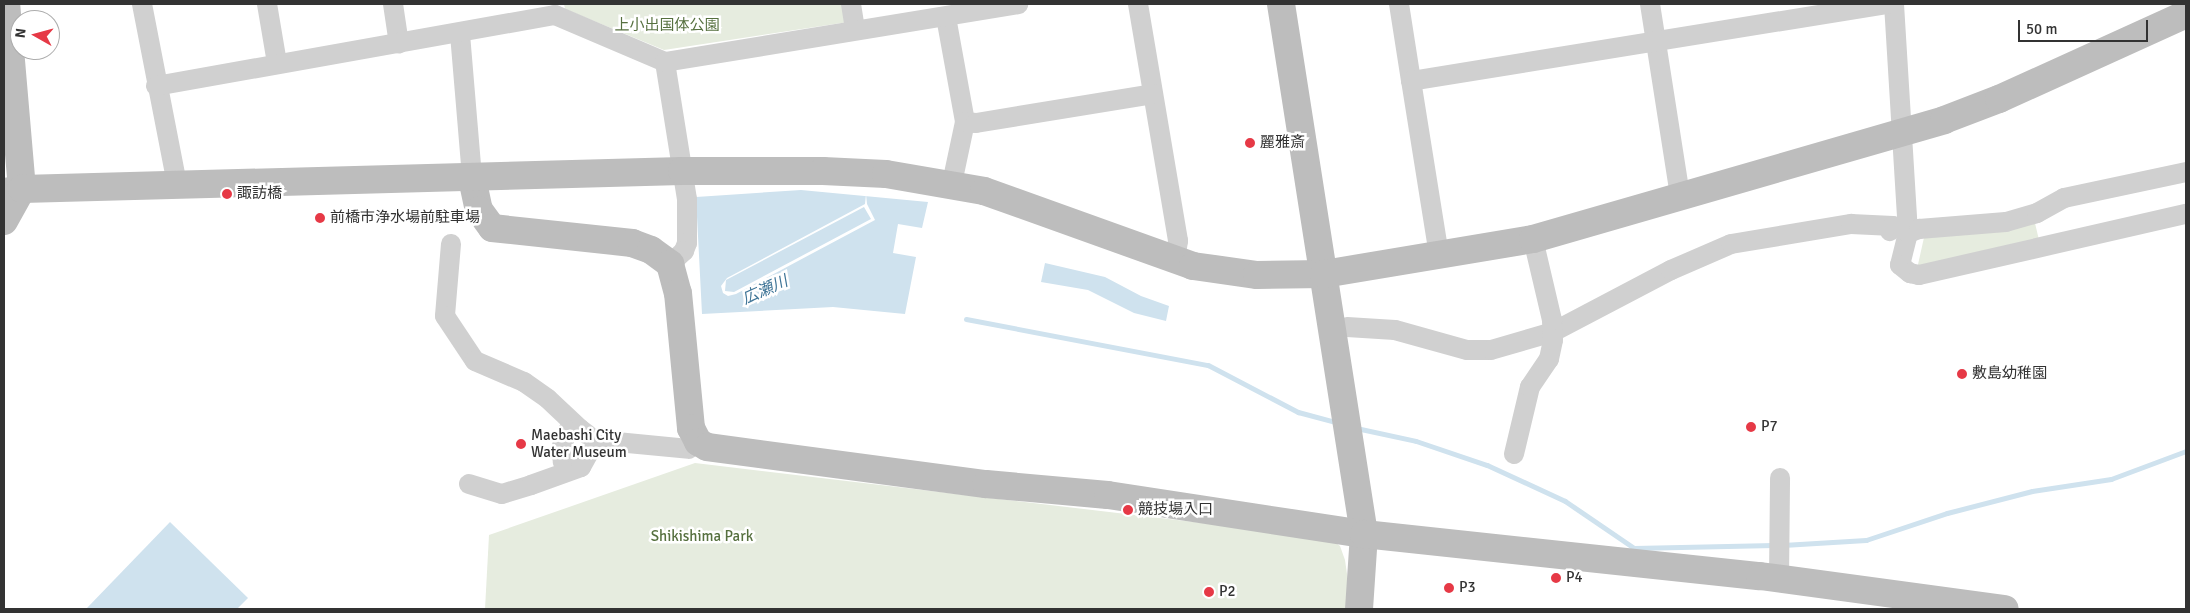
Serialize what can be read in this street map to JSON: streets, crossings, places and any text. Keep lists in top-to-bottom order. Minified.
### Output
{"water":["広瀬川"],"parks":["上小出国体公園","Shikishima Park"],"places":["麗雅斎","諏訪橋","前橋市浄水場前駐車場","敷島幼稚園","P7","Maebashi City Water Museum","競技場入口","P4","P3","P2"],"scale_bar":"50 m","north":"left"}
